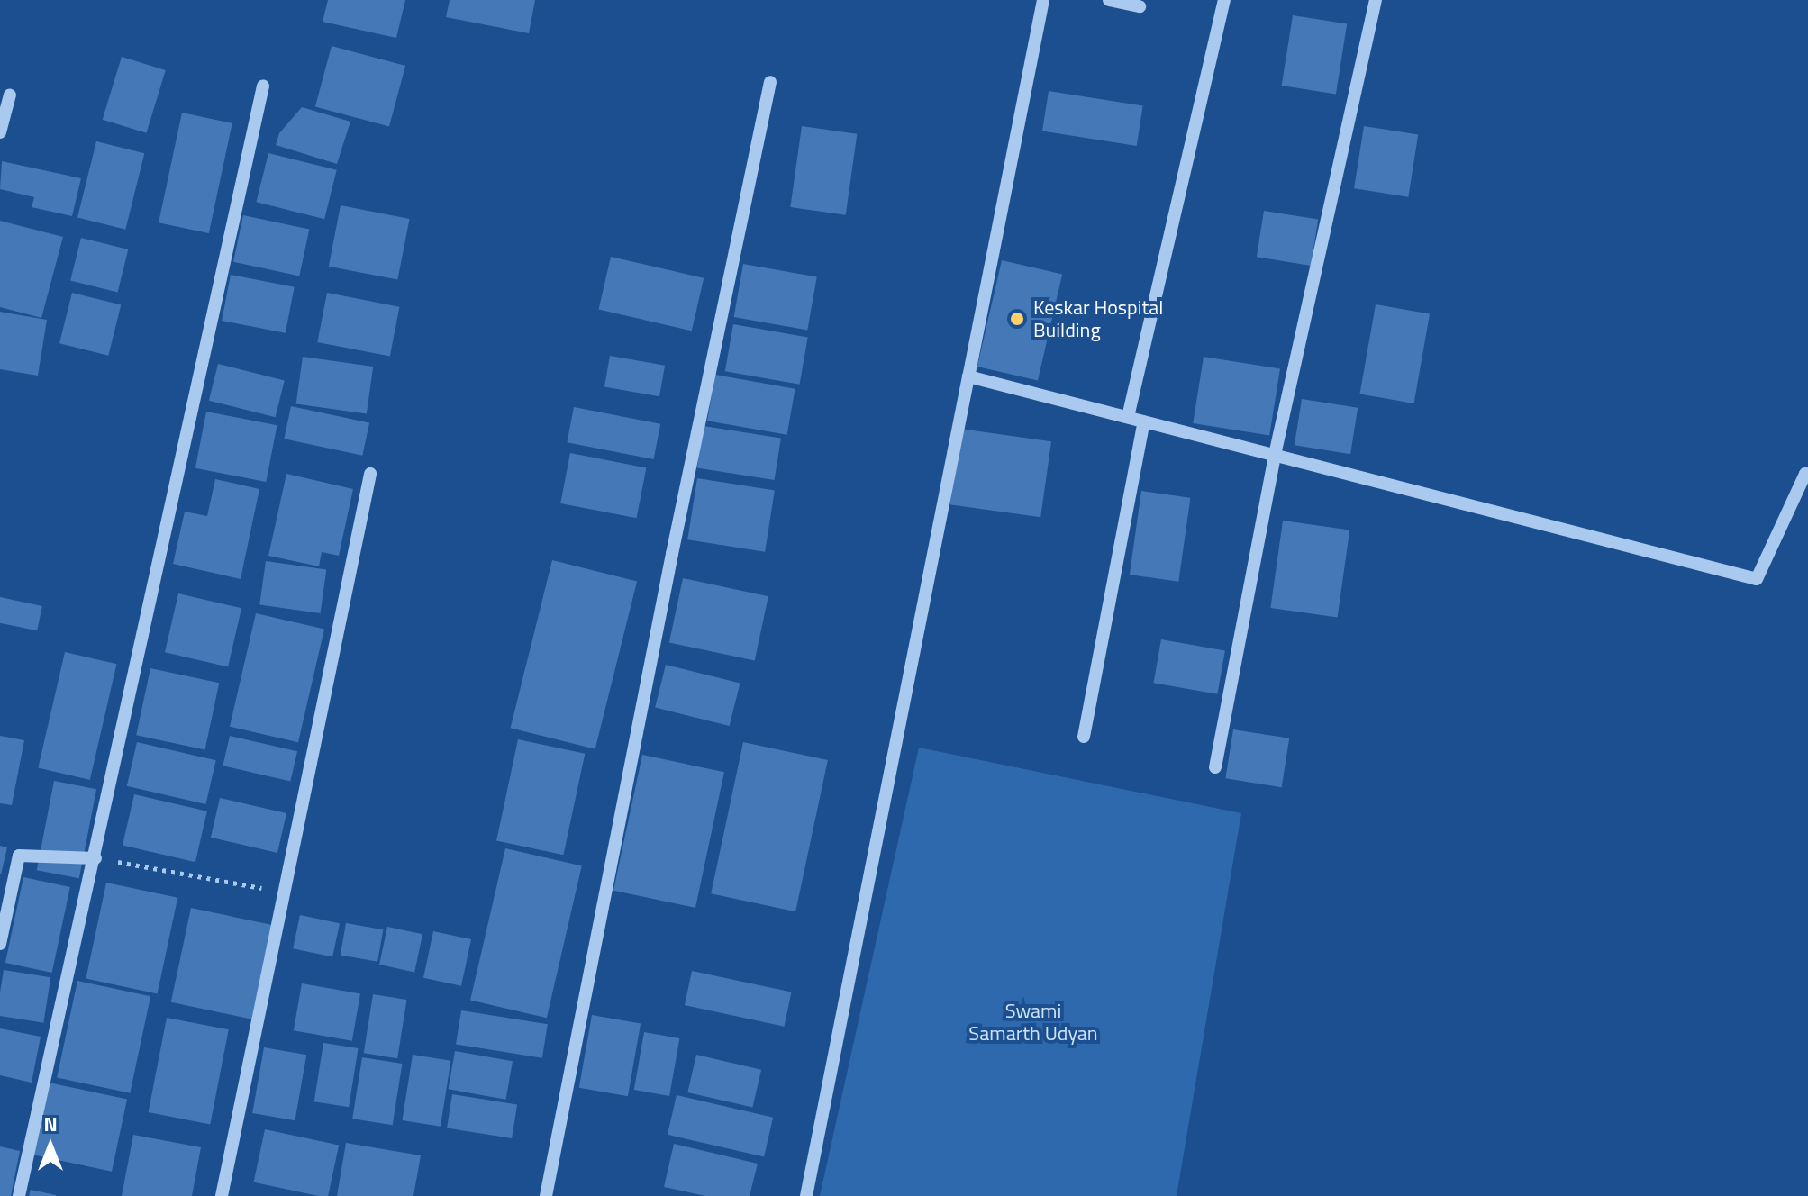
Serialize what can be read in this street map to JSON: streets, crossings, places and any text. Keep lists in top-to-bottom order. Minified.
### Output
{"parks":["Swami Samarth Udyan"],"places":["Keskar Hospital Building"],"north":"top"}
